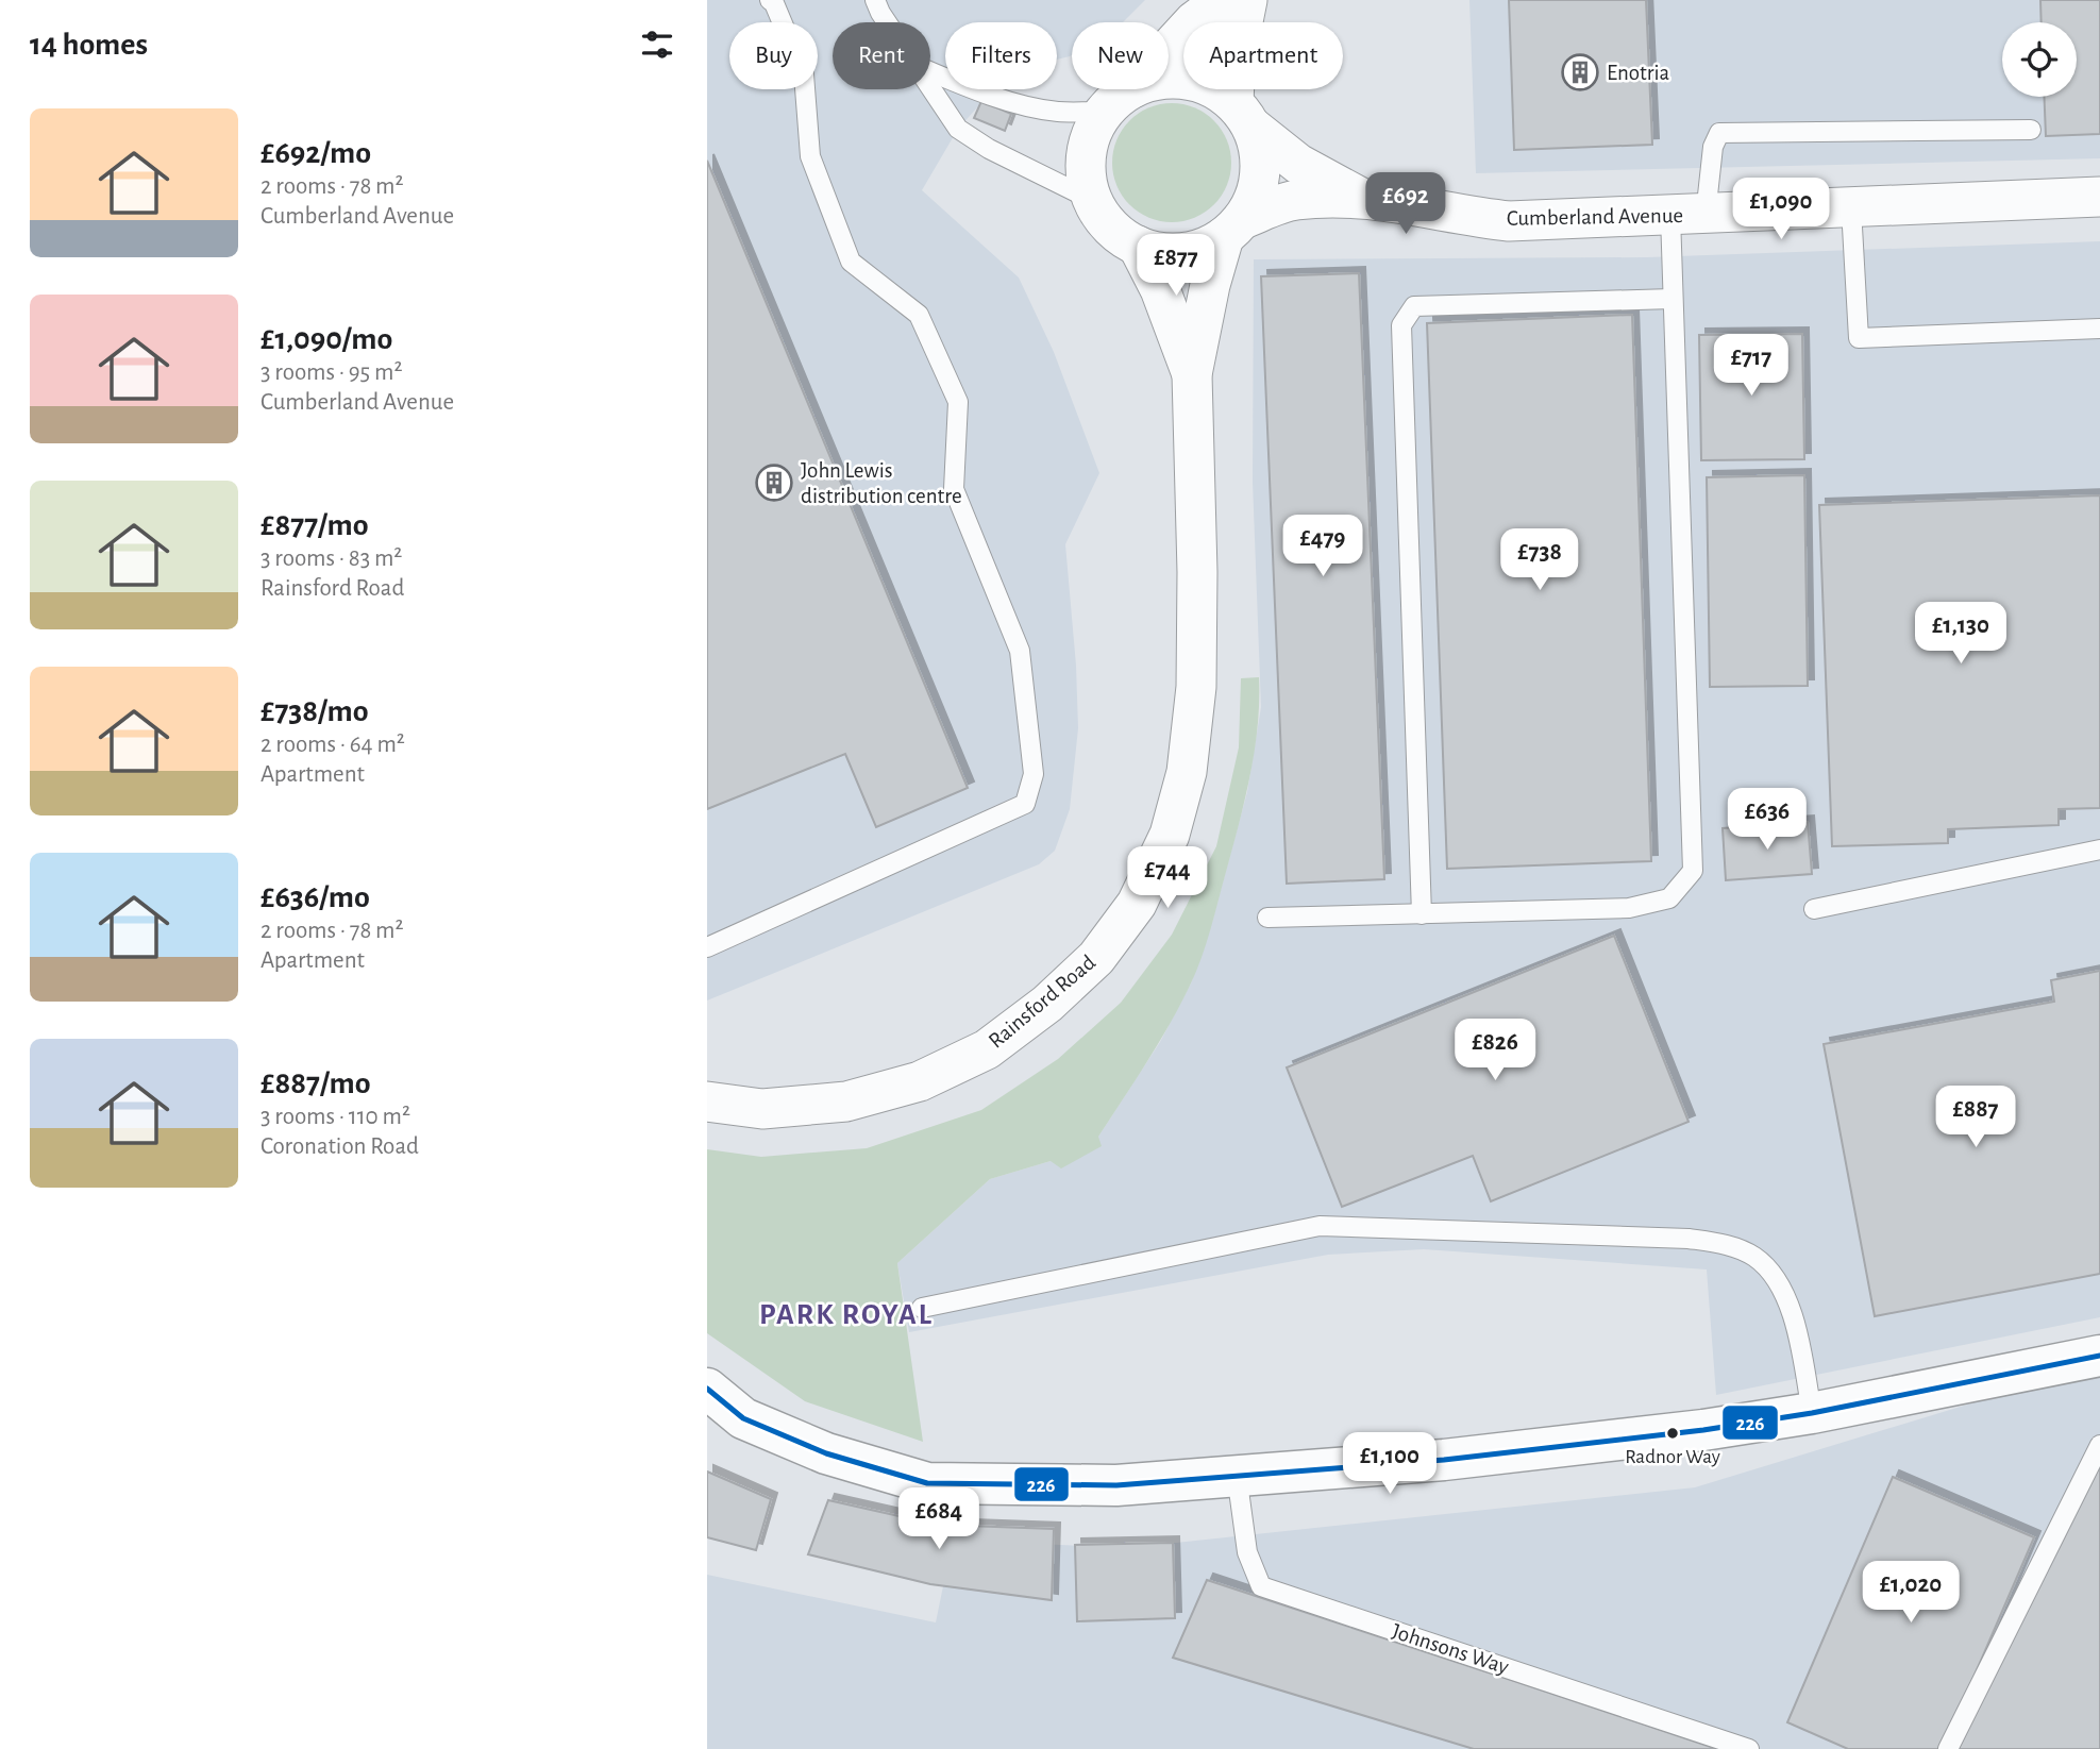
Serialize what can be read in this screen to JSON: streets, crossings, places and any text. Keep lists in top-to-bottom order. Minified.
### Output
{"streets":{"street":["Cumberland Avenue","Rainsford Road"],"lane":["Johnsons Way"]},"crossings":[["Cumberland Avenue","Rainsford Road"]],"districts":["PARK ROYAL"],"places":{"building":["Enotria","John Lewis distribution centre"],"other":["Radnor Way"]},"lines":["transit line 226"],"page":{"heading":"14 homes","chip":["Buy","Rent","Filters","New","Apartment"],"list":[{"name":"£692/mo","note":"2 rooms · 78 m² · Cumberland Avenue"},{"name":"£1,090/mo","note":"3 rooms · 95 m² · Cumberland Avenue"},{"name":"£877/mo","note":"3 rooms · 83 m² · Rainsford Road"},{"name":"£738/mo","note":"2 rooms · 64 m² · Apartment"},{"name":"£636/mo","note":"2 rooms · 78 m² · Apartment"},{"name":"£887/mo","note":"3 rooms · 110 m² · Coronation Road"}],"price":["£692","£1,090","£877","£717","£479","£738","£1,130","£636","£744","£826","£887","£1,100","£684","£1,020"]}}
